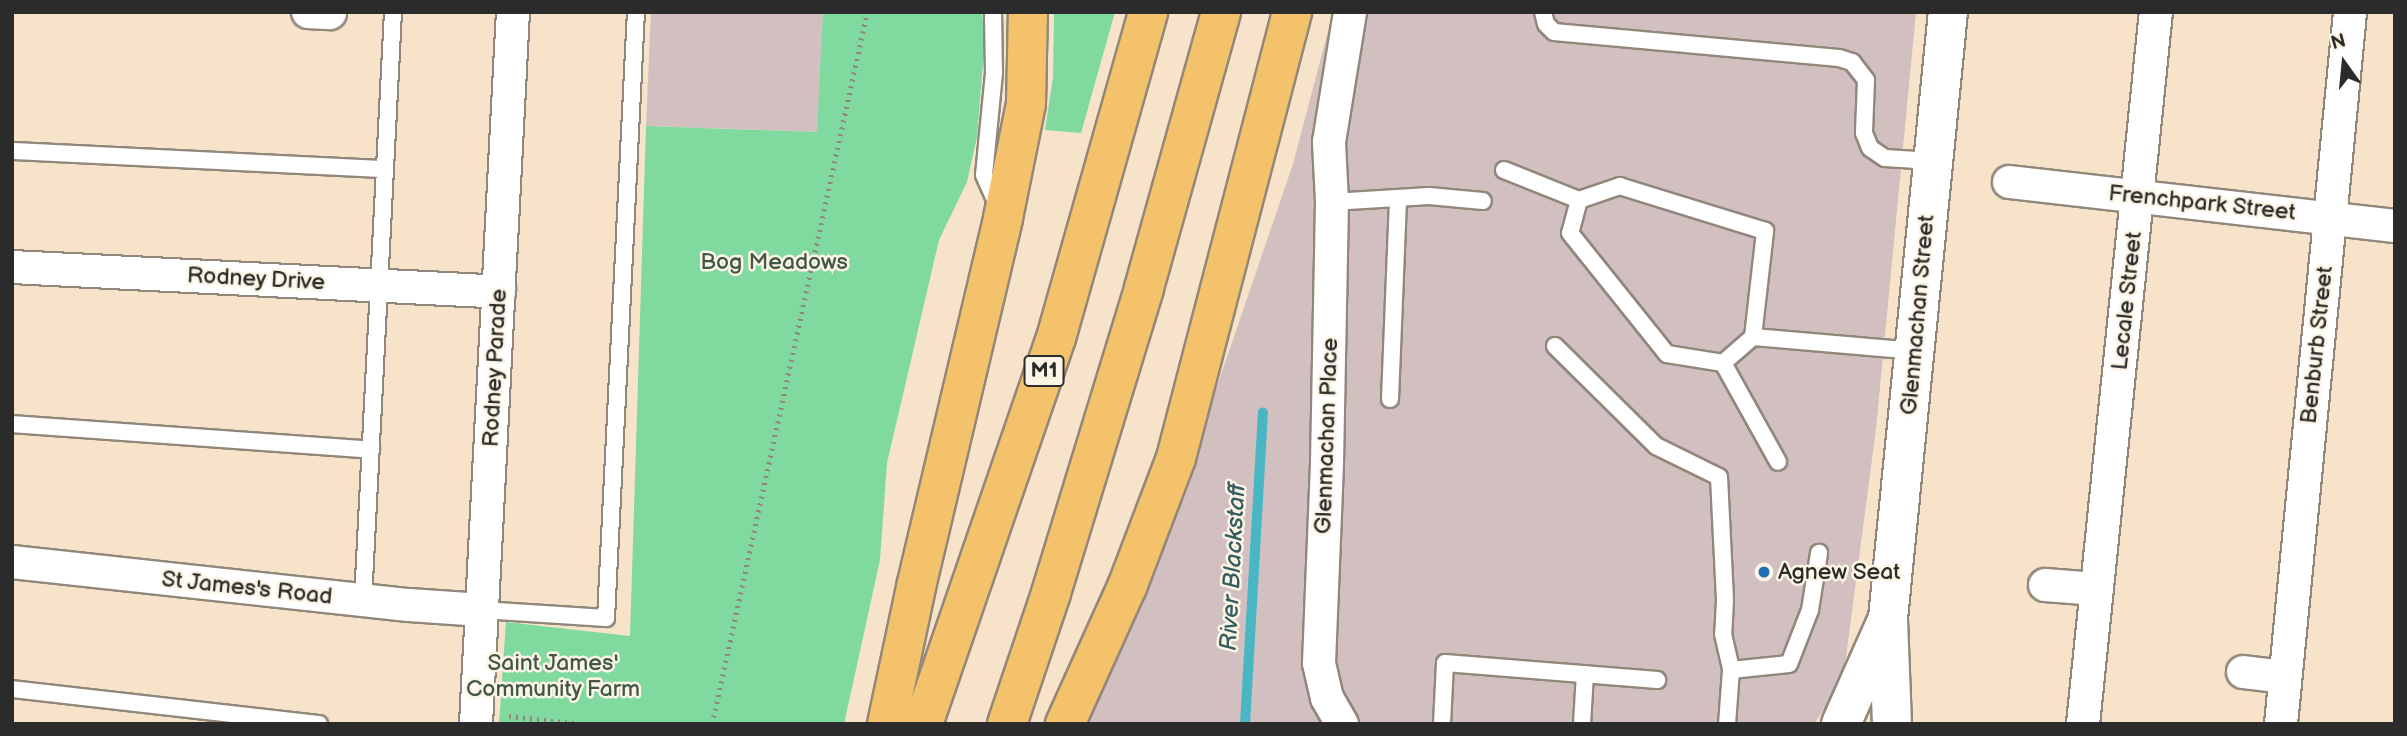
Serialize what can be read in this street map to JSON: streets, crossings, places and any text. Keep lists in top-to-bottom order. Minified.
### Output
{"streets":{"highway":["M1"],"street":["Frenchpark Street","Rodney Drive","Lecale Street","Glenmachan Street","Benburb Street","Rodney Parade","Glenmachan Place","St James's Road"]},"crossings":[["Frenchpark Street","Lecale Street"],["Frenchpark Street","Benburb Street"],["Rodney Drive","Rodney Parade"],["Rodney Parade","St James's Road"]],"water":["River Blackstaff"],"parks":["Bog Meadows","Saint James' Community Farm"],"places":["Agnew Seat"],"north":"top"}
